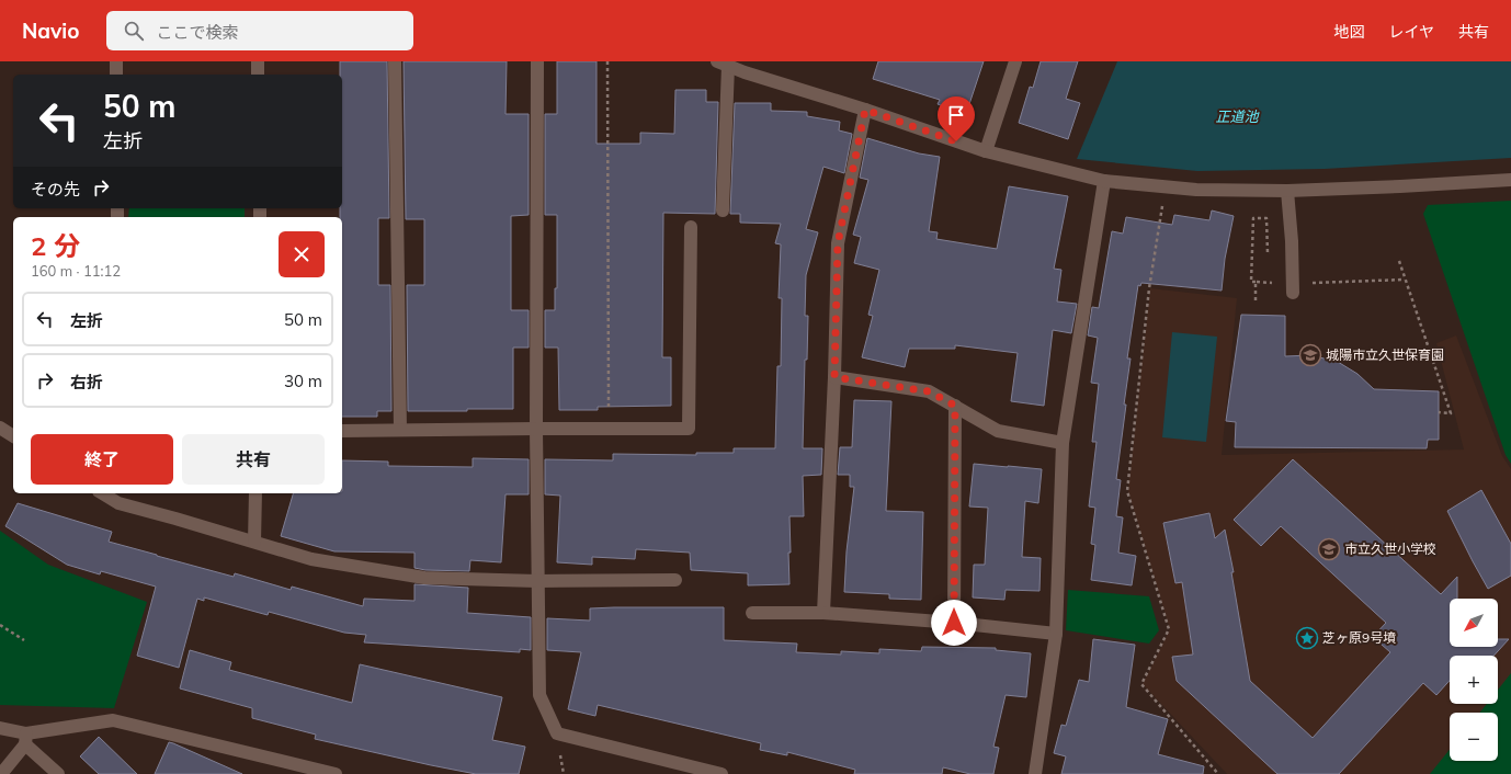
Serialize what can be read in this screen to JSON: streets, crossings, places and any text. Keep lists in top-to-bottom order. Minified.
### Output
{"water":["正道池"],"places":{"school or university":["城陽市立久世保育園","市立久世小学校"],"place":["芝ヶ原9号墳"]},"north":"bottom left","page":{"header":"Navio","search":"ここで検索","nav":["地図","レイヤ","共有"],"turn":["50 m","左折"],"then":"その先","heading":["2 分","160 m · 11:12"],"list":[{"name":"左折","value":"50 m"},{"name":"右折","value":"30 m"}],"buttons":["終了","共有"],"map_buttons":["+","−"]}}
